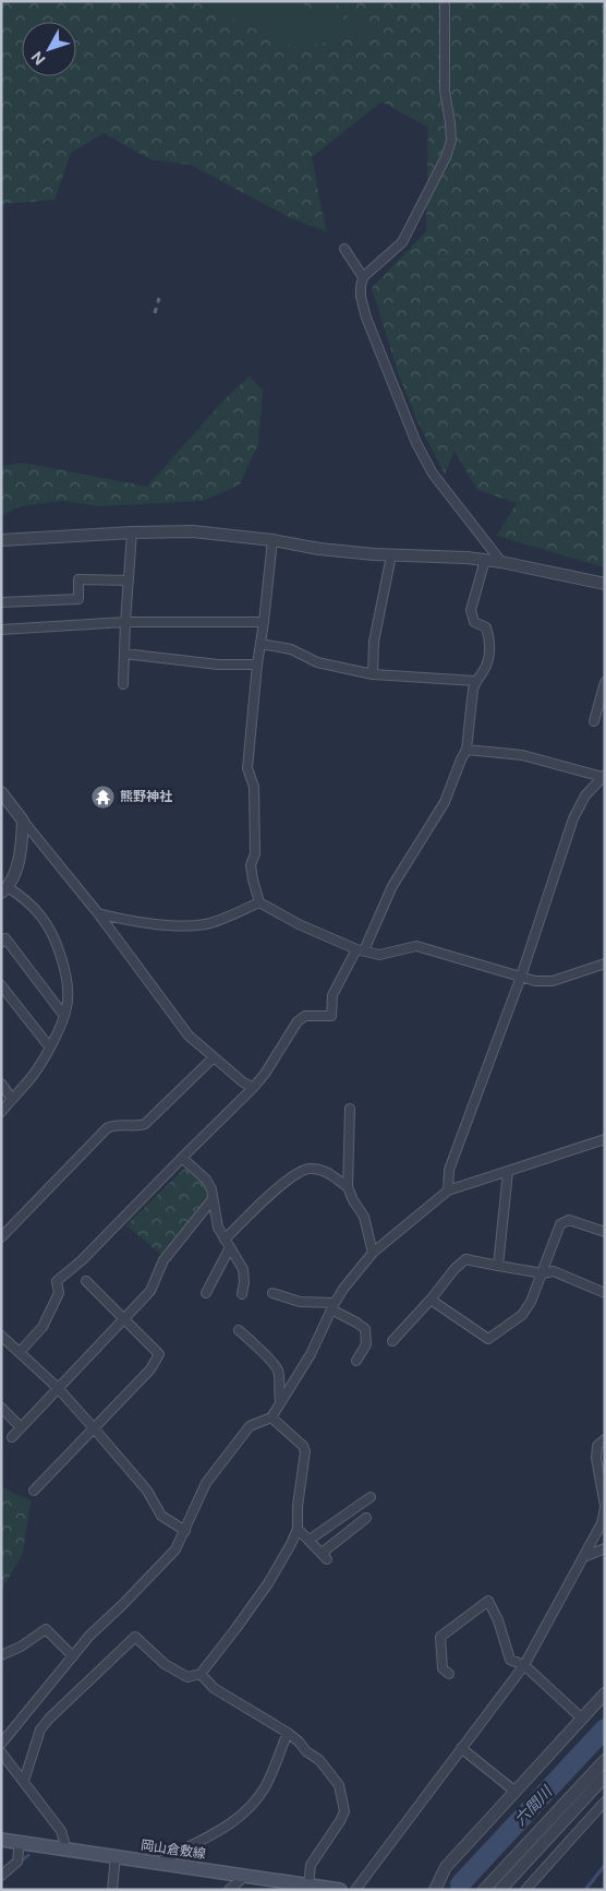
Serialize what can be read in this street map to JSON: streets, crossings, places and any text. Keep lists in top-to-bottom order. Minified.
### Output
{"streets":{"main road":["岡山倉敷線"]},"water":["六間川"],"places":{"temple":["熊野神社"]},"north":"bottom left"}
